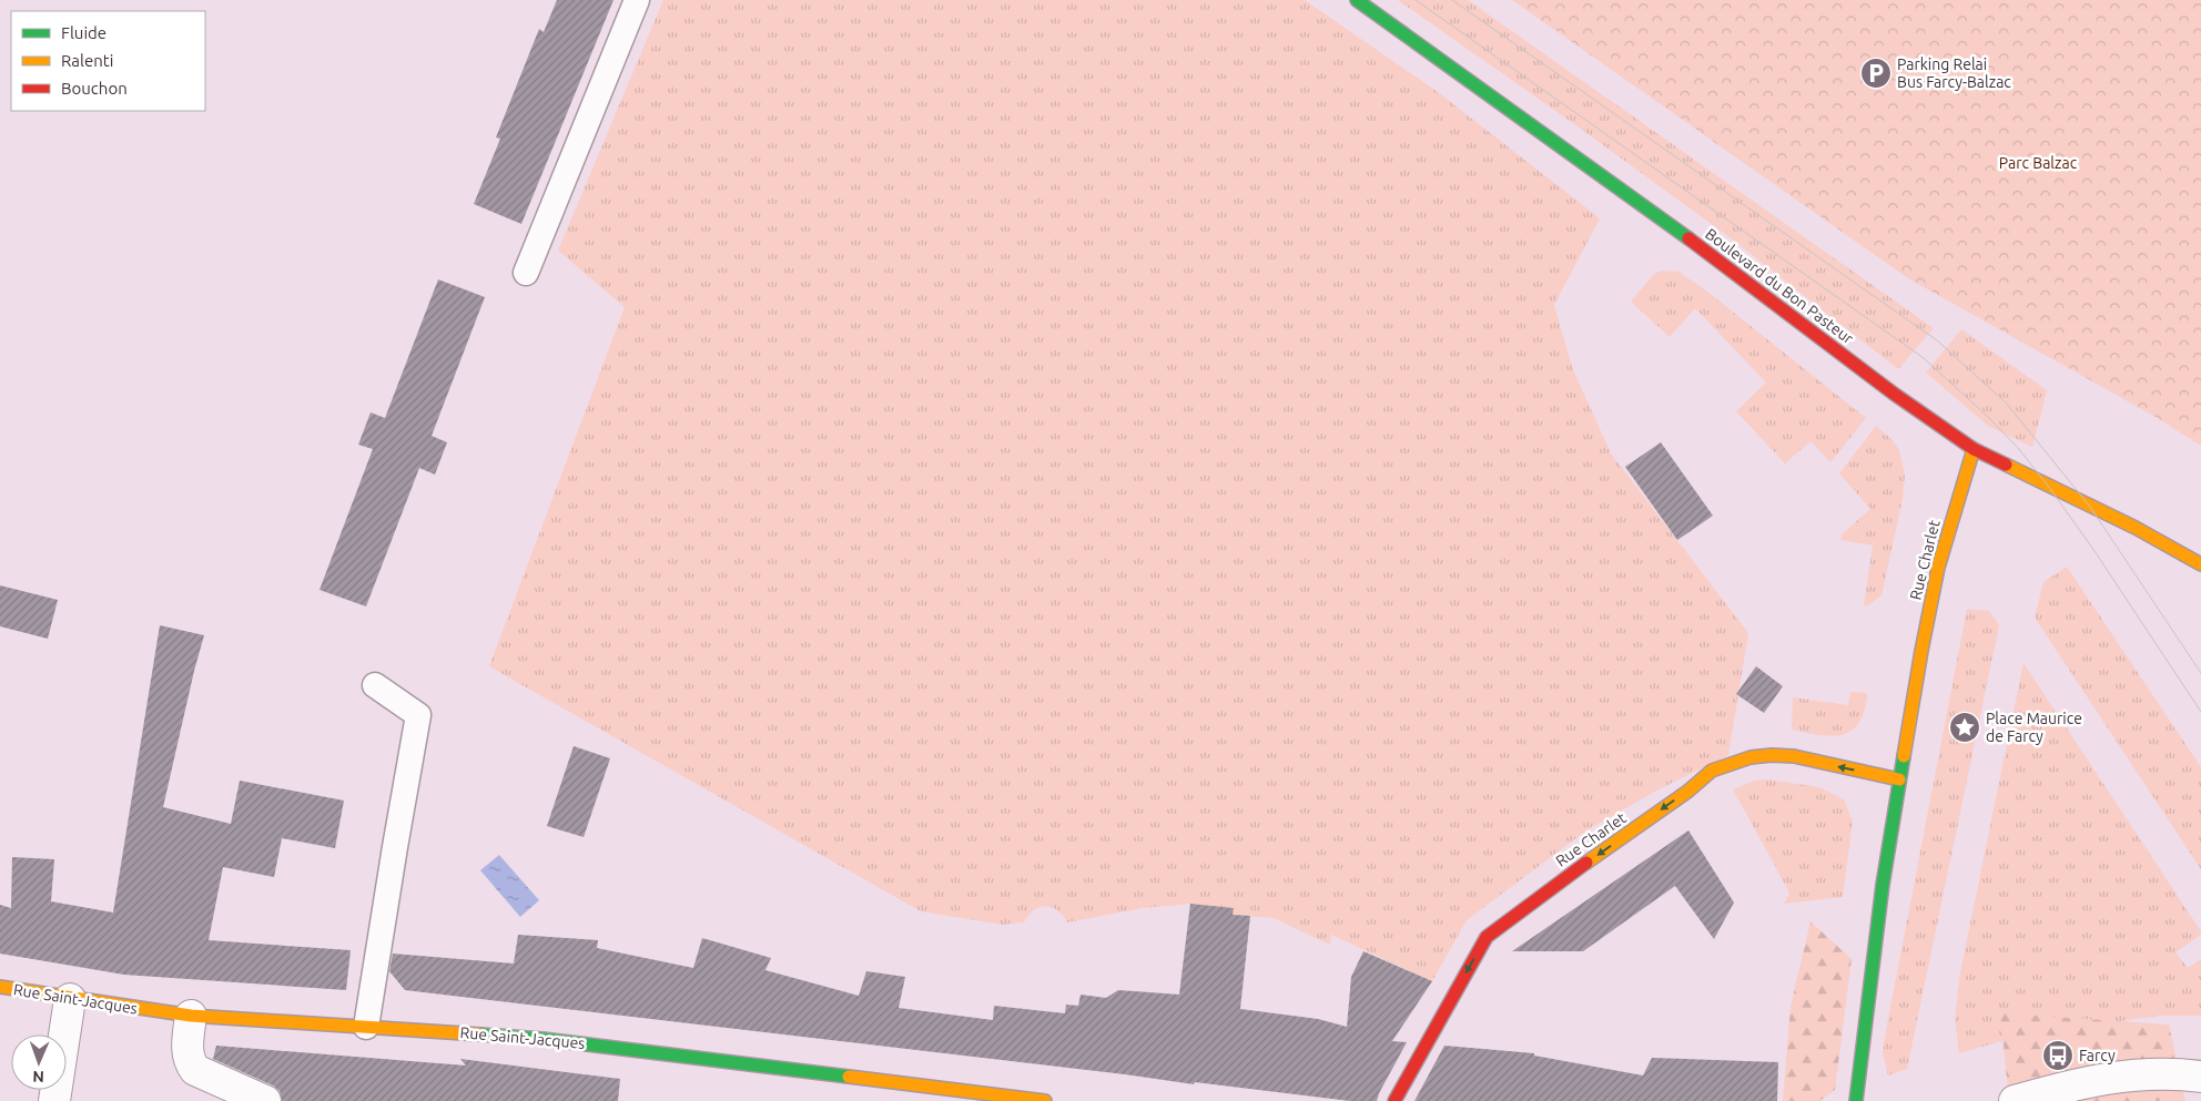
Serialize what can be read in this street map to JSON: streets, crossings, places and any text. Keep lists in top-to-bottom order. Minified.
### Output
{"streets":{"street":["Boulevard du Bon Pasteur","Rue Charlet","Rue Saint-Jacques"]},"crossings":[["Boulevard du Bon Pasteur","Rue Charlet"]],"one_way":["Rue Charlet"],"parks":["Parc Balzac"],"places":{"parking":["Parking Relai Bus Farcy-Balzac"],"place":["Place Maurice de Farcy"],"bus stop":["Farcy"]},"legend":["Fluide","Ralenti","Bouchon"],"north":"bottom"}
